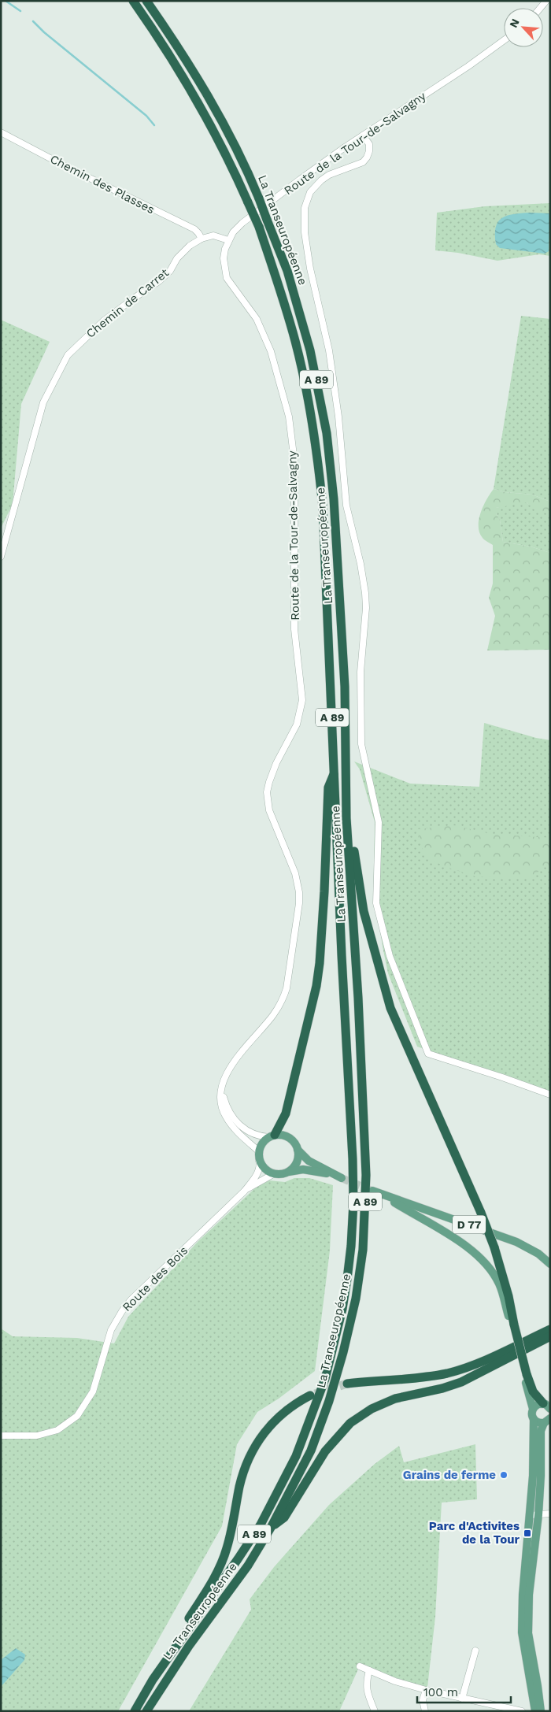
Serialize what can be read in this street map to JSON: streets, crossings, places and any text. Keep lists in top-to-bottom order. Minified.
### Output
{"streets":{"highway":["La Transeuropéenne","A 89"],"main road":["D 77"],"street":["Route de la Tour-de-Salvagny","Chemin des Plasses","Chemin de Carret","Route des Bois"]},"crossings":[["Route de la Tour-de-Salvagny","Route des Bois"],["Chemin des Plasses","Chemin de Carret"]],"places":{"other":["Grains de ferme"],"transit":["Parc d'Activites de la Tour"]},"scale_bar":"100 m","north":"top left"}
